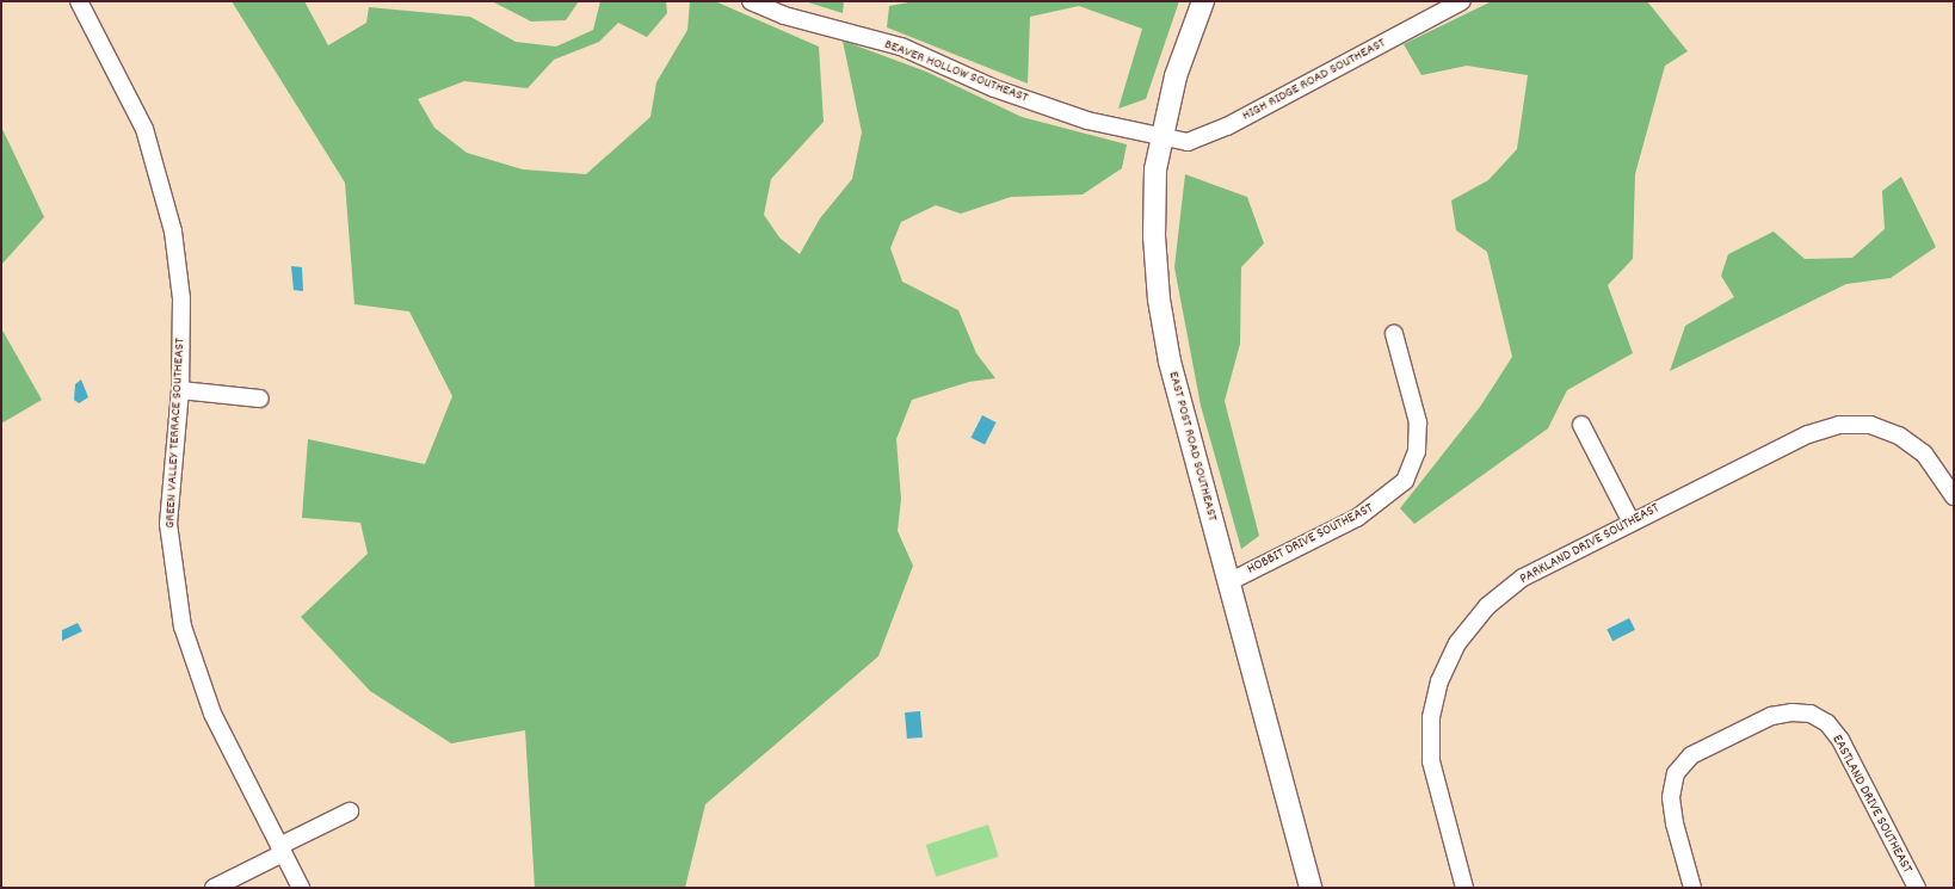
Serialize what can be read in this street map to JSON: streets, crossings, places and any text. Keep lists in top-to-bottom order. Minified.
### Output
{"streets":{"main road":["EAST POST ROAD SOUTHEAST"],"street":["BEAVER HOLLOW SOUTHEAST","HIGH RIDGE ROAD SOUTHEAST","GREEN VALLEY TERRACE SOUTHEAST","HOBBIT DRIVE SOUTHEAST","PARKLAND DRIVE SOUTHEAST","EASTLAND DRIVE SOUTHEAST"]},"crossings":[["BEAVER HOLLOW SOUTHEAST","HIGH RIDGE ROAD SOUTHEAST"],["BEAVER HOLLOW SOUTHEAST","EAST POST ROAD SOUTHEAST"],["HIGH RIDGE ROAD SOUTHEAST","EAST POST ROAD SOUTHEAST"],["EAST POST ROAD SOUTHEAST","HOBBIT DRIVE SOUTHEAST"]]}
